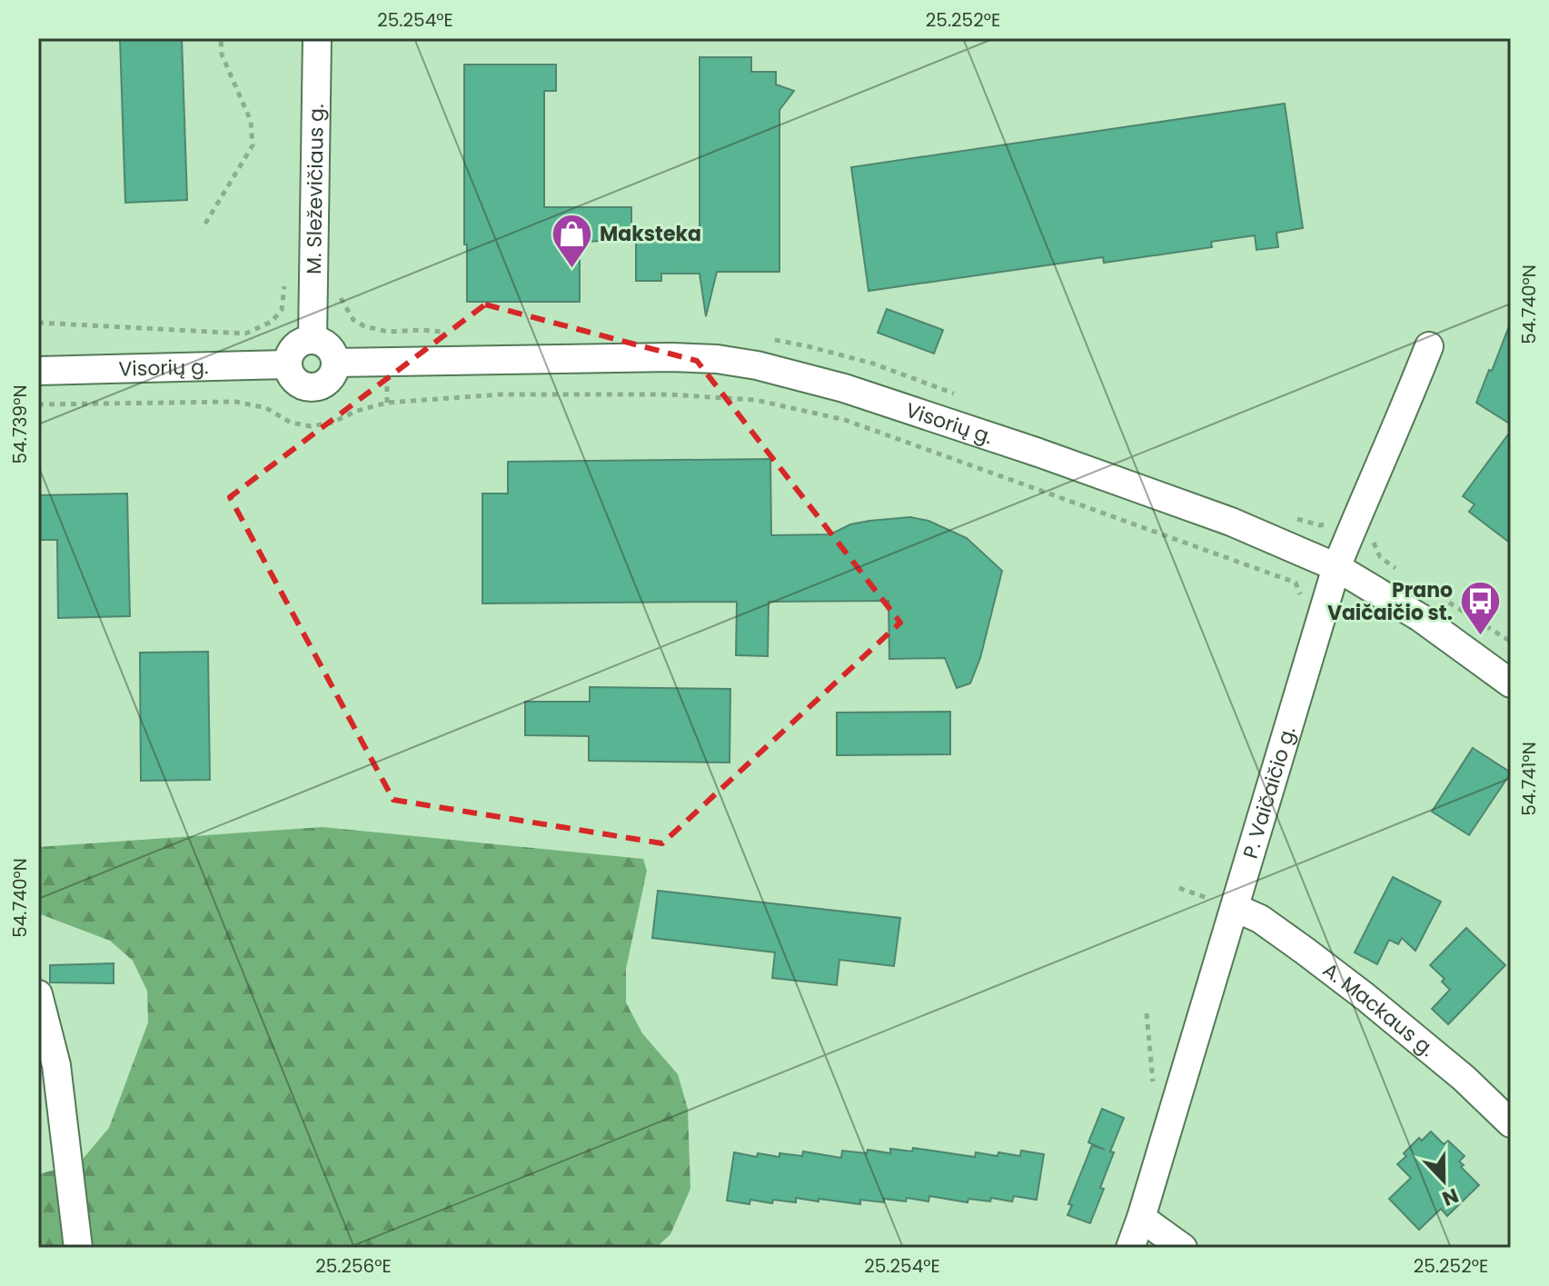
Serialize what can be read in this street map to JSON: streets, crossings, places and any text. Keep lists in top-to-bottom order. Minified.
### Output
{"streets":{"street":["M. Sleževičiaus g.","Visorių g.","P. Vaičaičio g.","A. Mackaus g."]},"crossings":[["M. Sleževičiaus g.","Visorių g."],["Visorių g.","P. Vaičaičio g."],["P. Vaičaičio g.","A. Mackaus g."]],"places":{"shop":["Maksteka"],"bus stop":["Prano Vaičaičio st."]},"north":"bottom","coordinates":["25.254°E","25.252°E","54.740°N","54.739°N","54.741°N","25.256°E"]}
